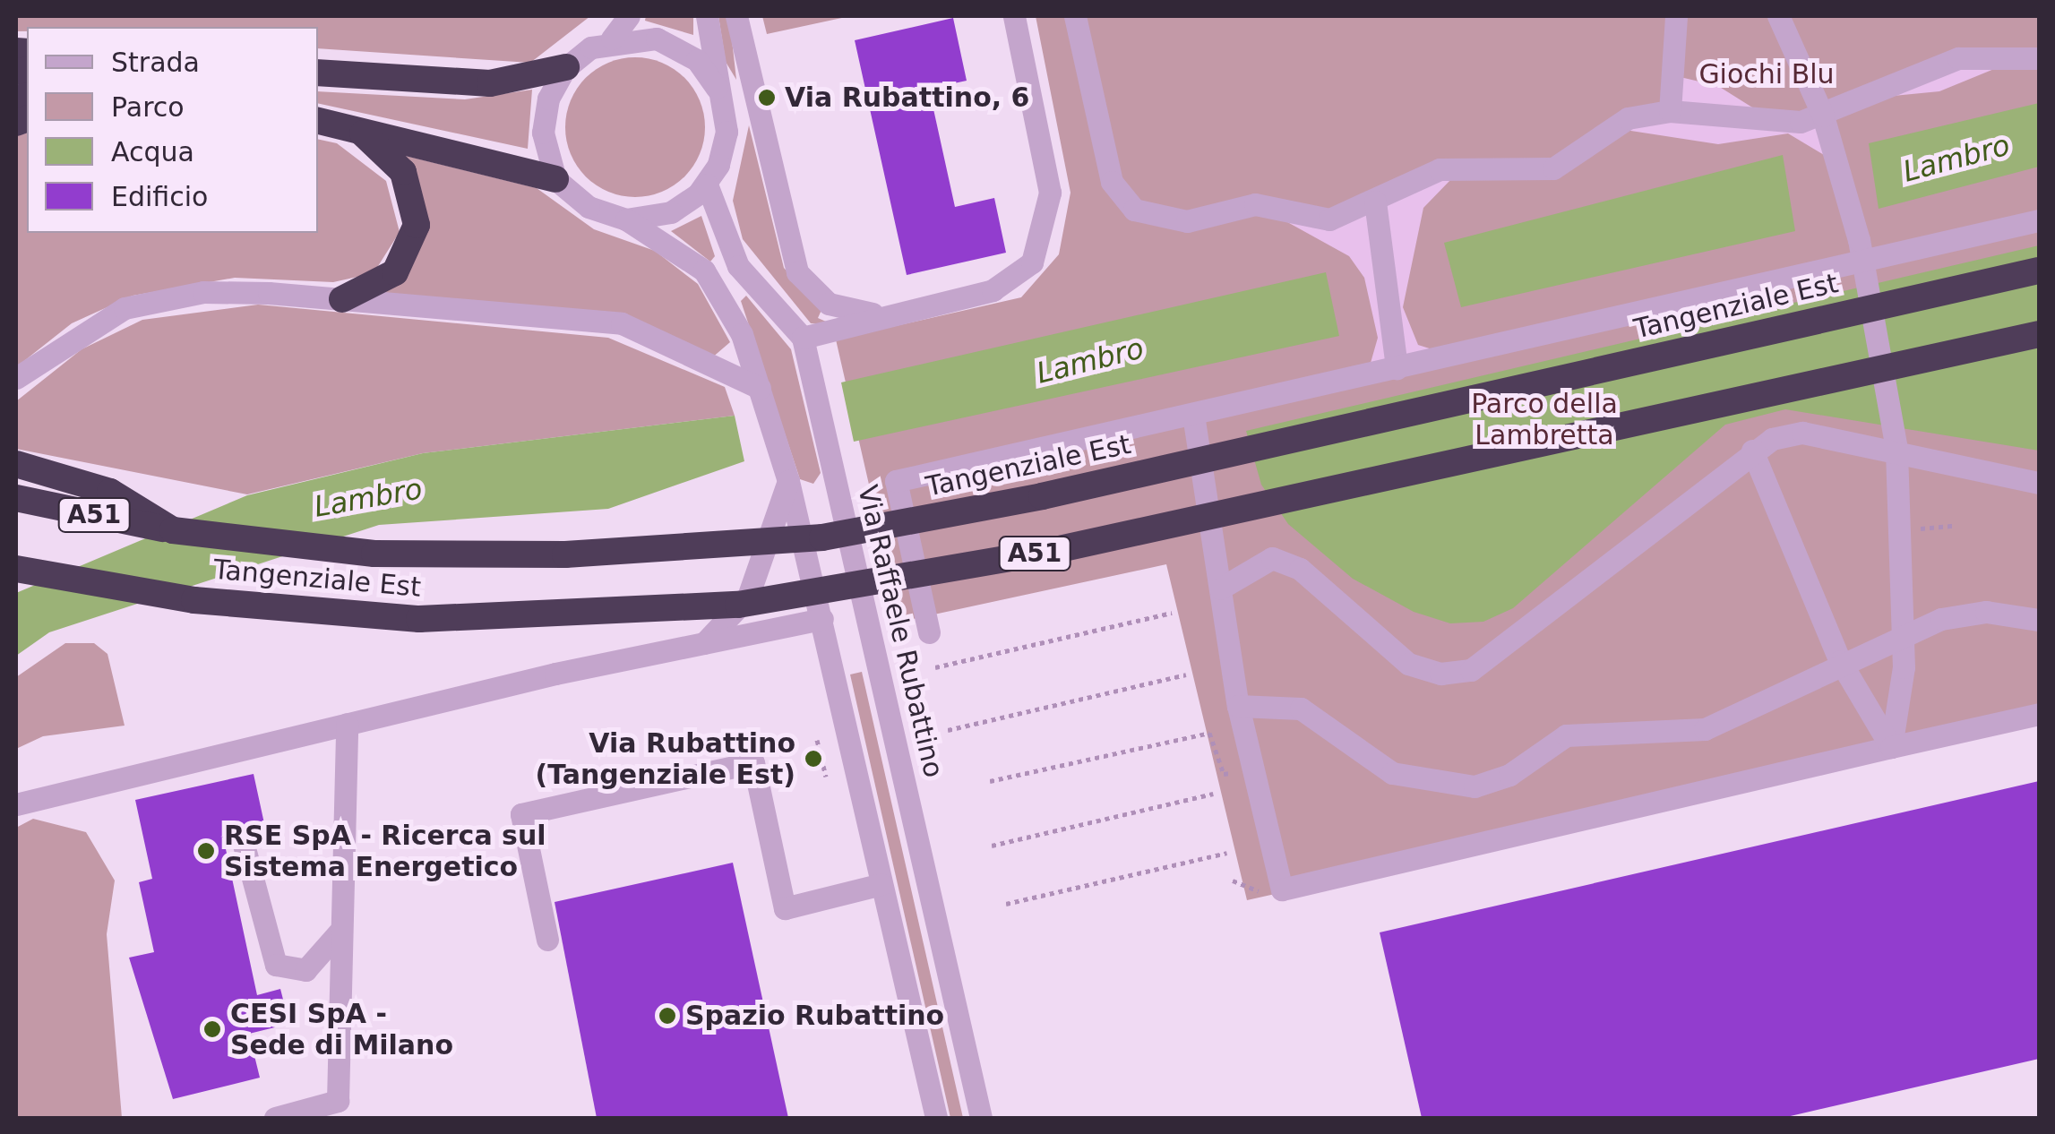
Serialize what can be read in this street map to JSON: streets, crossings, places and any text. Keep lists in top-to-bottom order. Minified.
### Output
{"streets":{"highway":["Tangenziale Est","A51"],"street":["Via Raffaele Rubattino"]},"water":["Lambro"],"parks":["Giochi Blu","Parco della Lambretta"],"places":["Via Rubattino, 6","Via Rubattino (Tangenziale Est)","RSE SpA - Ricerca sul Sistema Energetico","Spazio Rubattino","CESI SpA - Sede di Milano"],"legend":["Strada","Parco","Acqua","Edificio"]}
